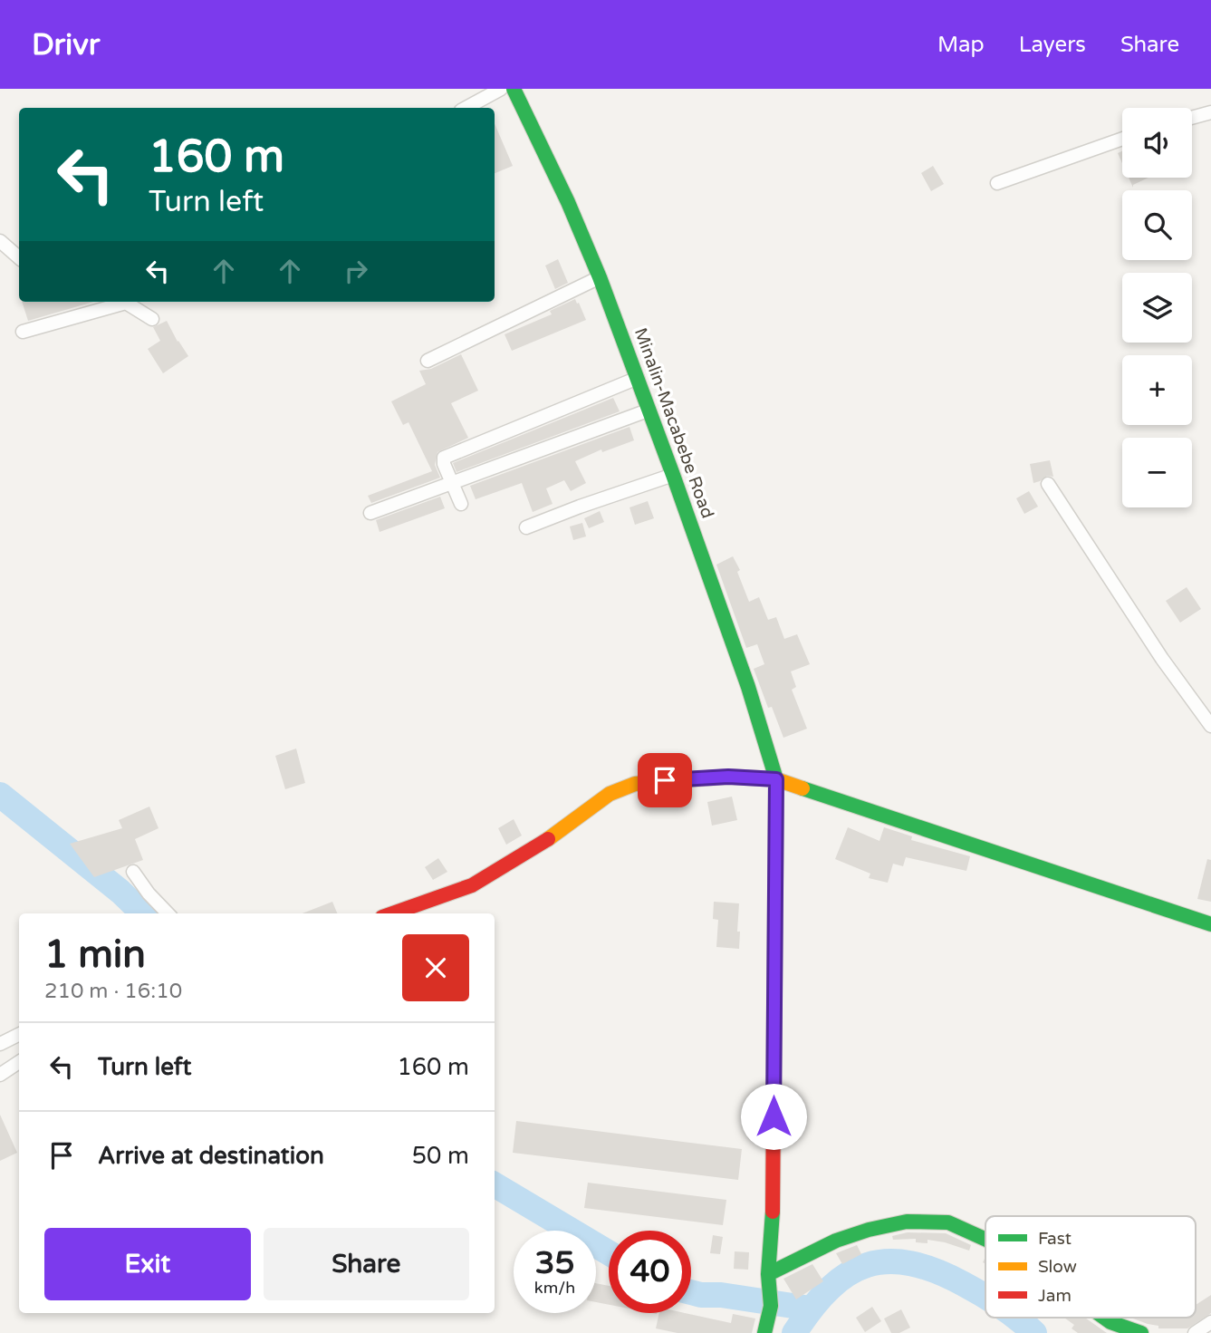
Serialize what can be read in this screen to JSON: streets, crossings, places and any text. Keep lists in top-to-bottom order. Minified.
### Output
{"streets":{"street":["Minalin-Macabebe Road"]},"legend":["Fast","Slow","Jam"],"page":{"header":"Drivr","nav":["Map","Layers","Share"],"map_buttons":["+","−"],"turn":["160 m","Turn left"],"heading":["1 min","210 m · 16:10"],"list":[{"name":"Turn left","value":"160 m"},{"name":"Arrive at destination","value":"50 m"}],"buttons":["Exit","Share"],"speed":"35 km/h","limit":"40"}}
